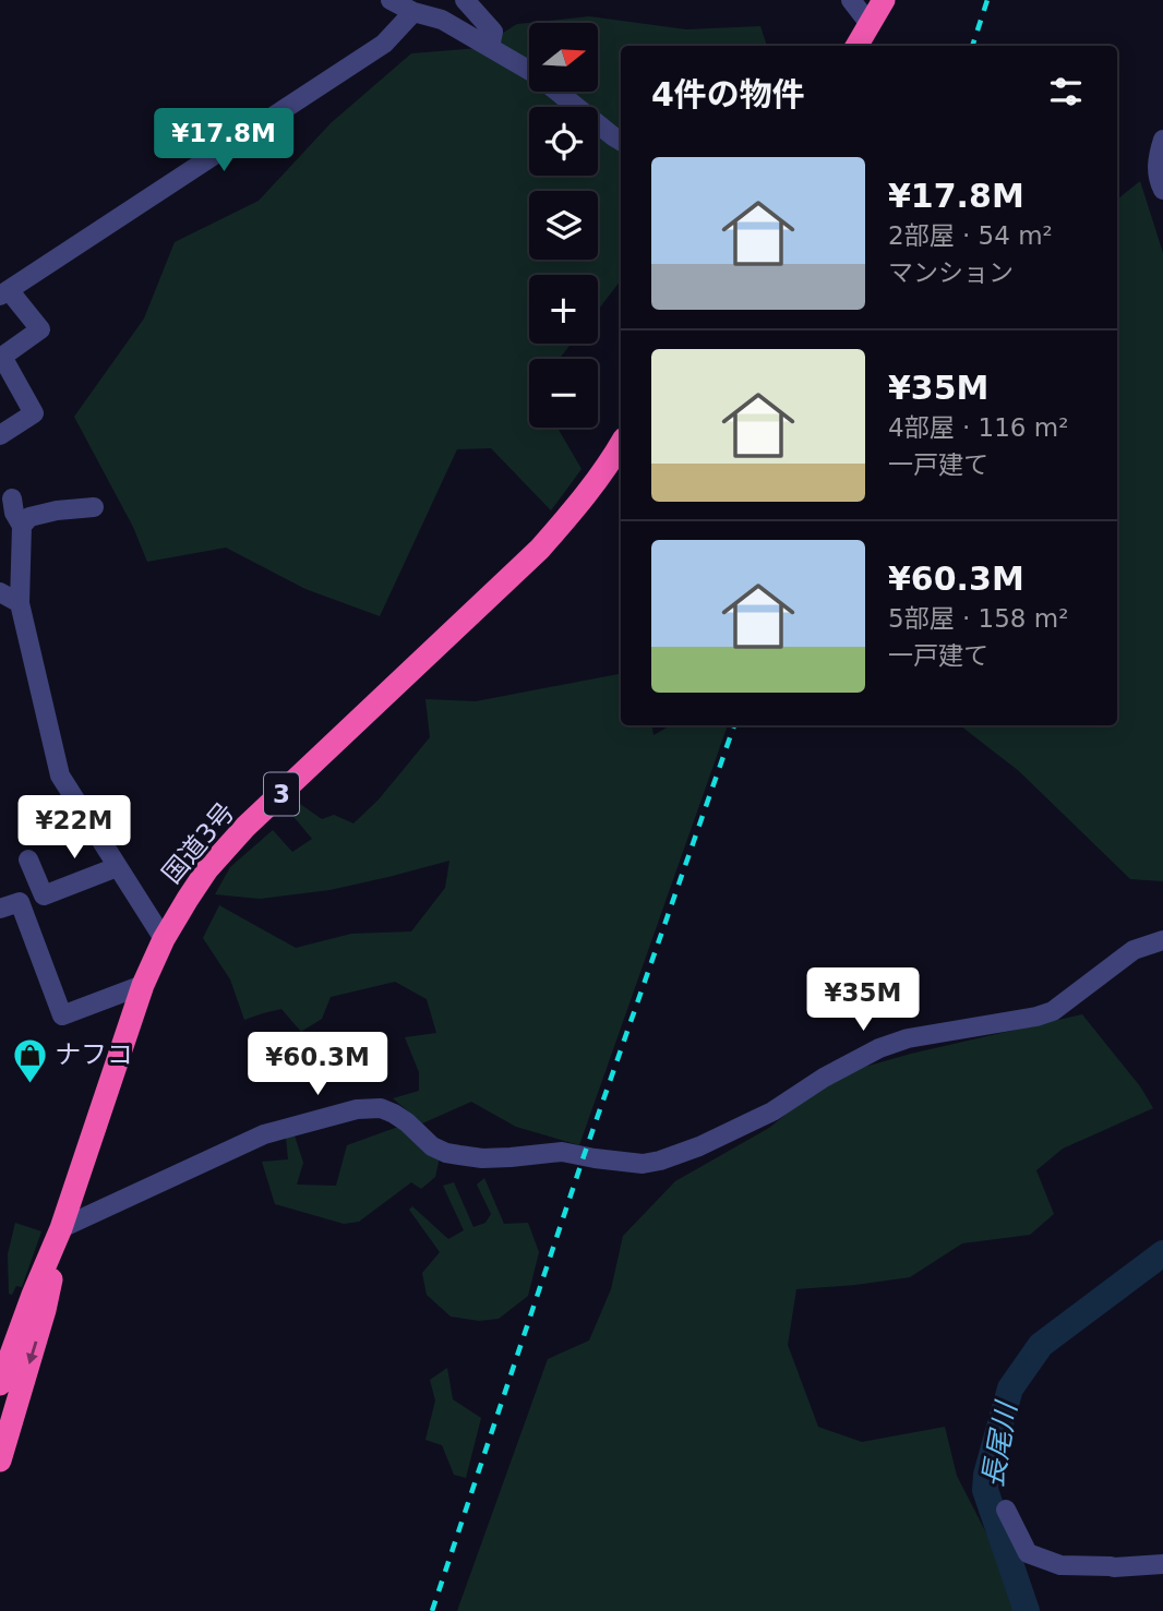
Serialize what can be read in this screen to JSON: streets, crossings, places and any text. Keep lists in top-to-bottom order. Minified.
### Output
{"streets":{"highway":["3","国道3号"]},"water":["長尾川"],"places":{"shop":["ナフコ"]},"north":"right","page":{"map_buttons":["+","−"],"heading":"4件の物件","price":["¥17.8M","¥22M","¥35M","¥60.3M"],"list":[{"name":"¥17.8M","note":"2部屋 · 54 m² · マンション"},{"name":"¥35M","note":"4部屋 · 116 m² · 一戸建て"},{"name":"¥60.3M","note":"5部屋 · 158 m² · 一戸建て"}]}}
